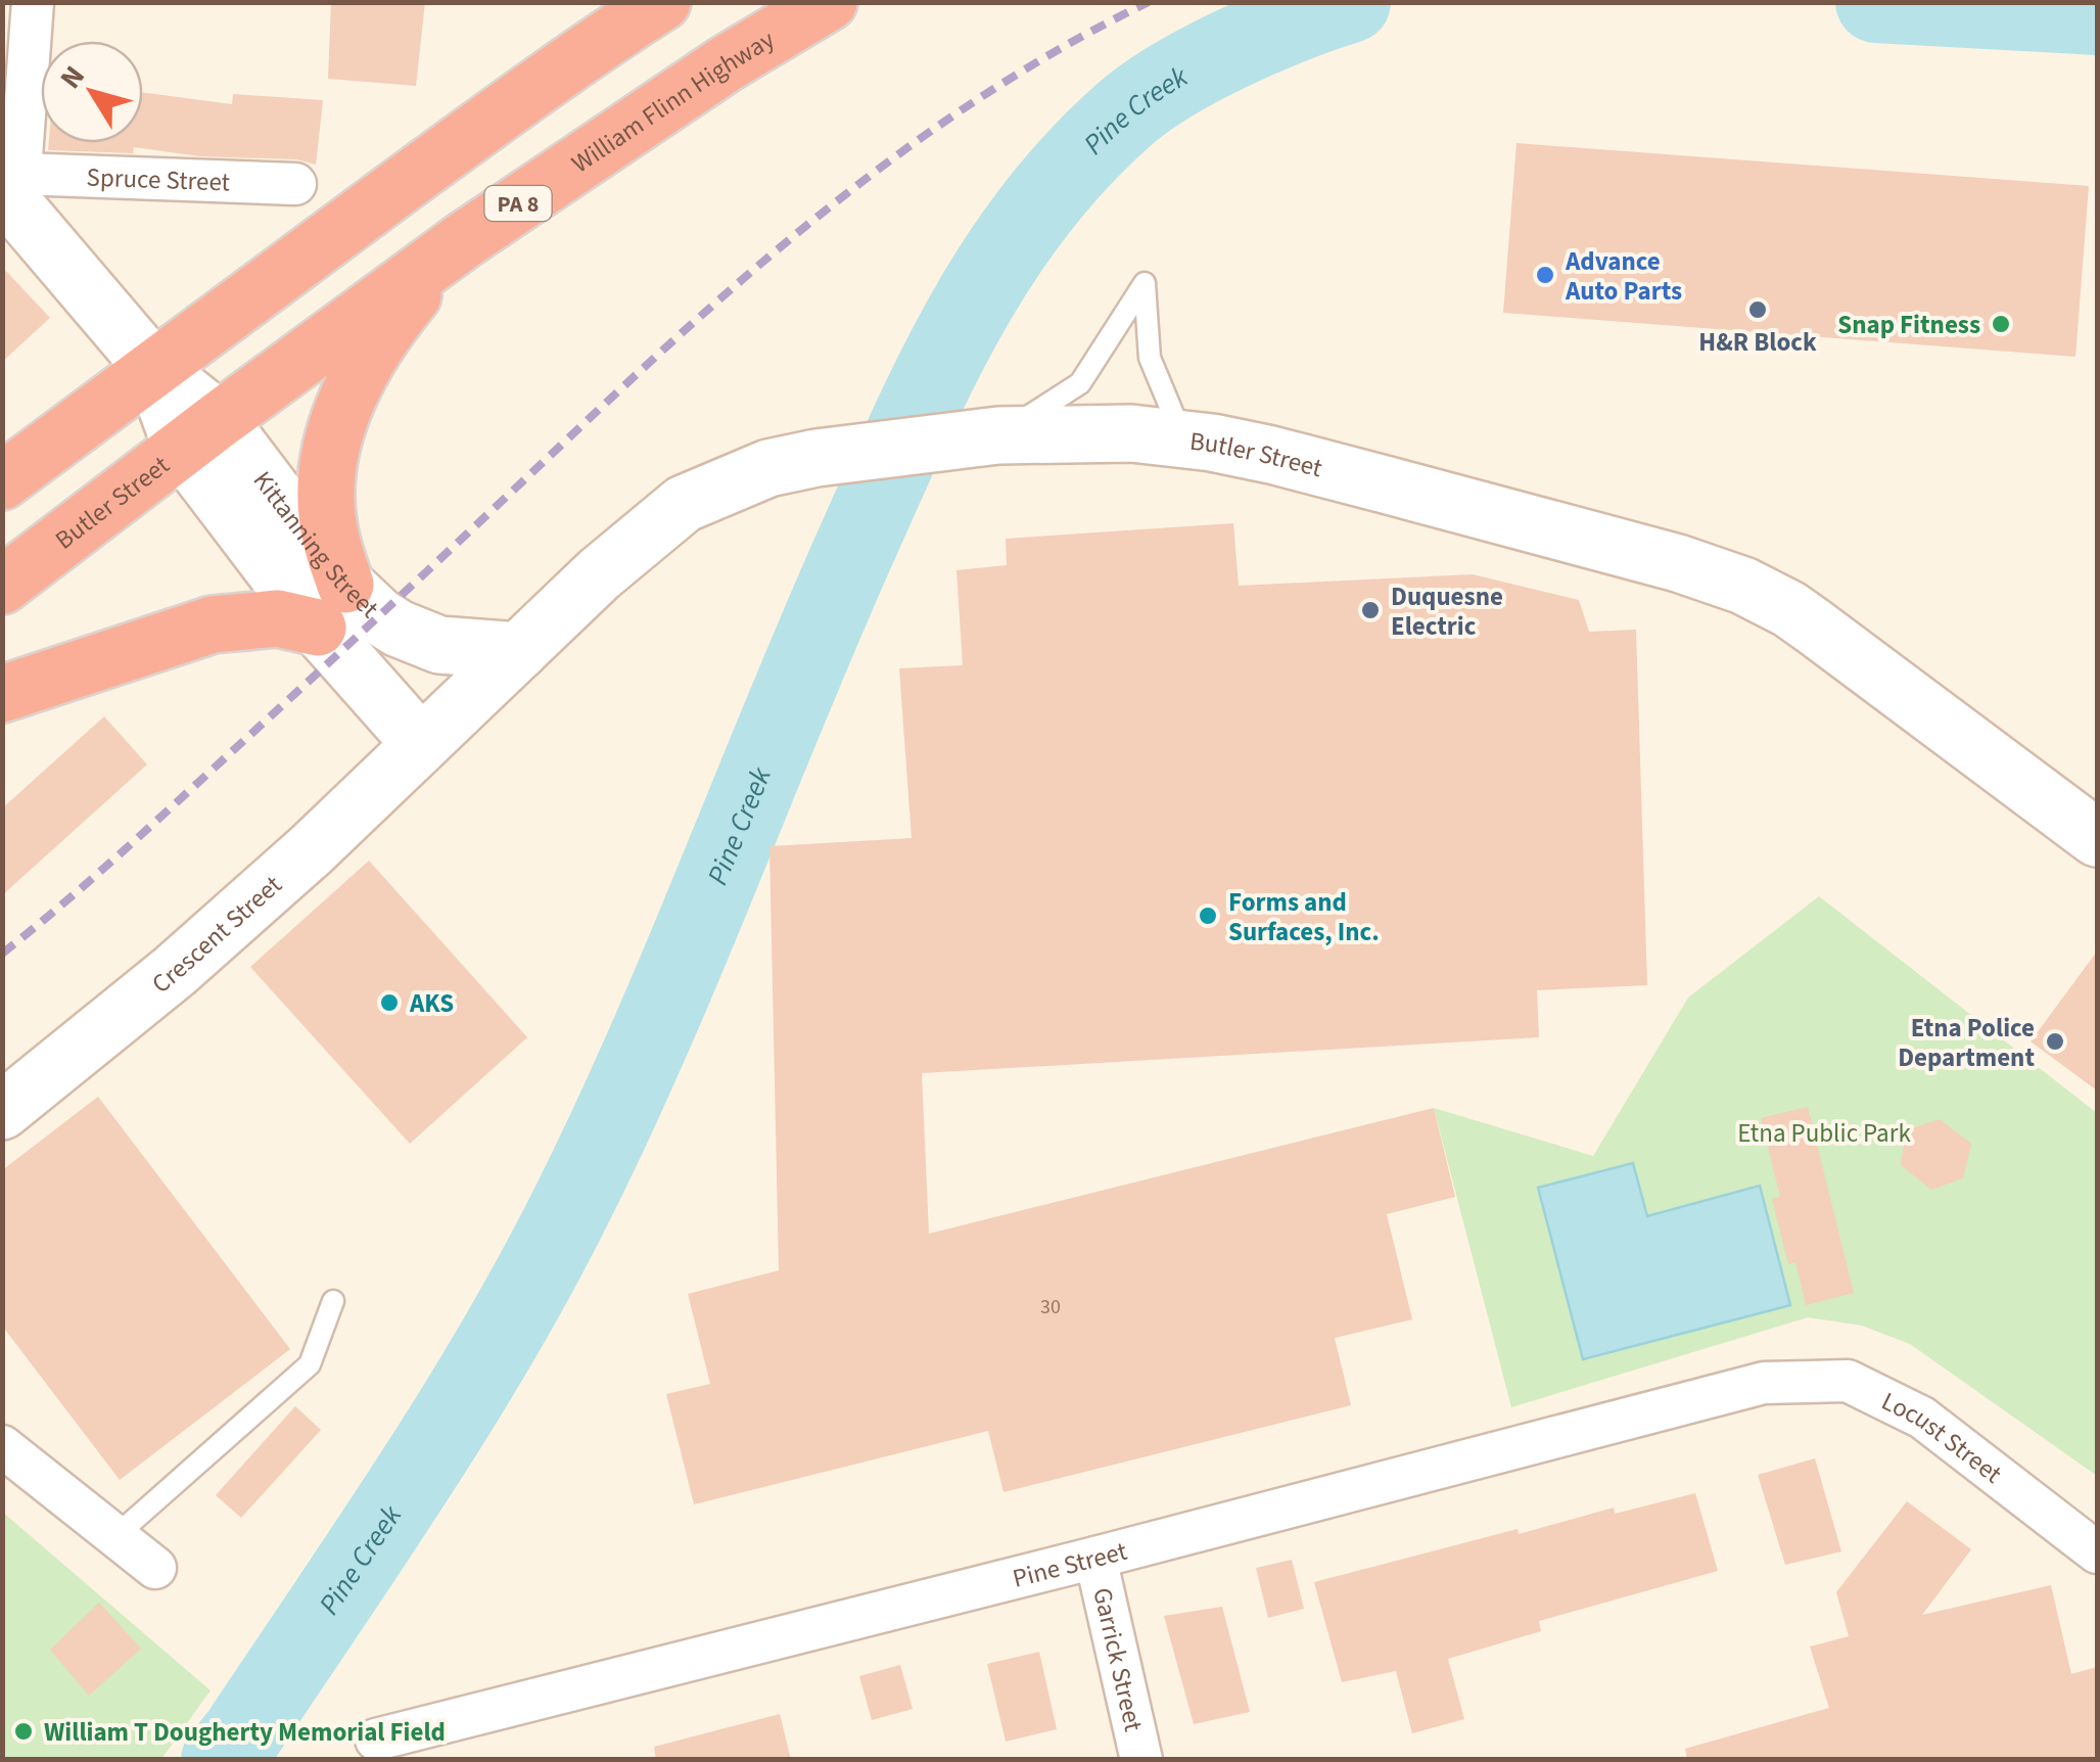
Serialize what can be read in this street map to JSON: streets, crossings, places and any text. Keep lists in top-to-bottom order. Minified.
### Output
{"streets":{"highway":["William Flinn Highway","PA 8","Butler Street"],"street":["Spruce Street","Kittanning Street","Crescent Street","Locust Street","Pine Street","Garrick Street"]},"crossings":[["William Flinn Highway","Butler Street"],["William Flinn Highway","Kittanning Street"],["Spruce Street","Kittanning Street"],["Butler Street","Kittanning Street"],["Butler Street","Crescent Street"],["Kittanning Street","Crescent Street"],["Locust Street","Pine Street"],["Pine Street","Garrick Street"]],"water":["Pine Creek"],"parks":["Etna Public Park"],"places":["Advance Auto Parts","H&R Block","Snap Fitness","Duquesne Electric","Forms and Surfaces, Inc.","AKS","Etna Police Department","William T Dougherty Memorial Field"],"house_numbers":["30"],"north":"top left"}
